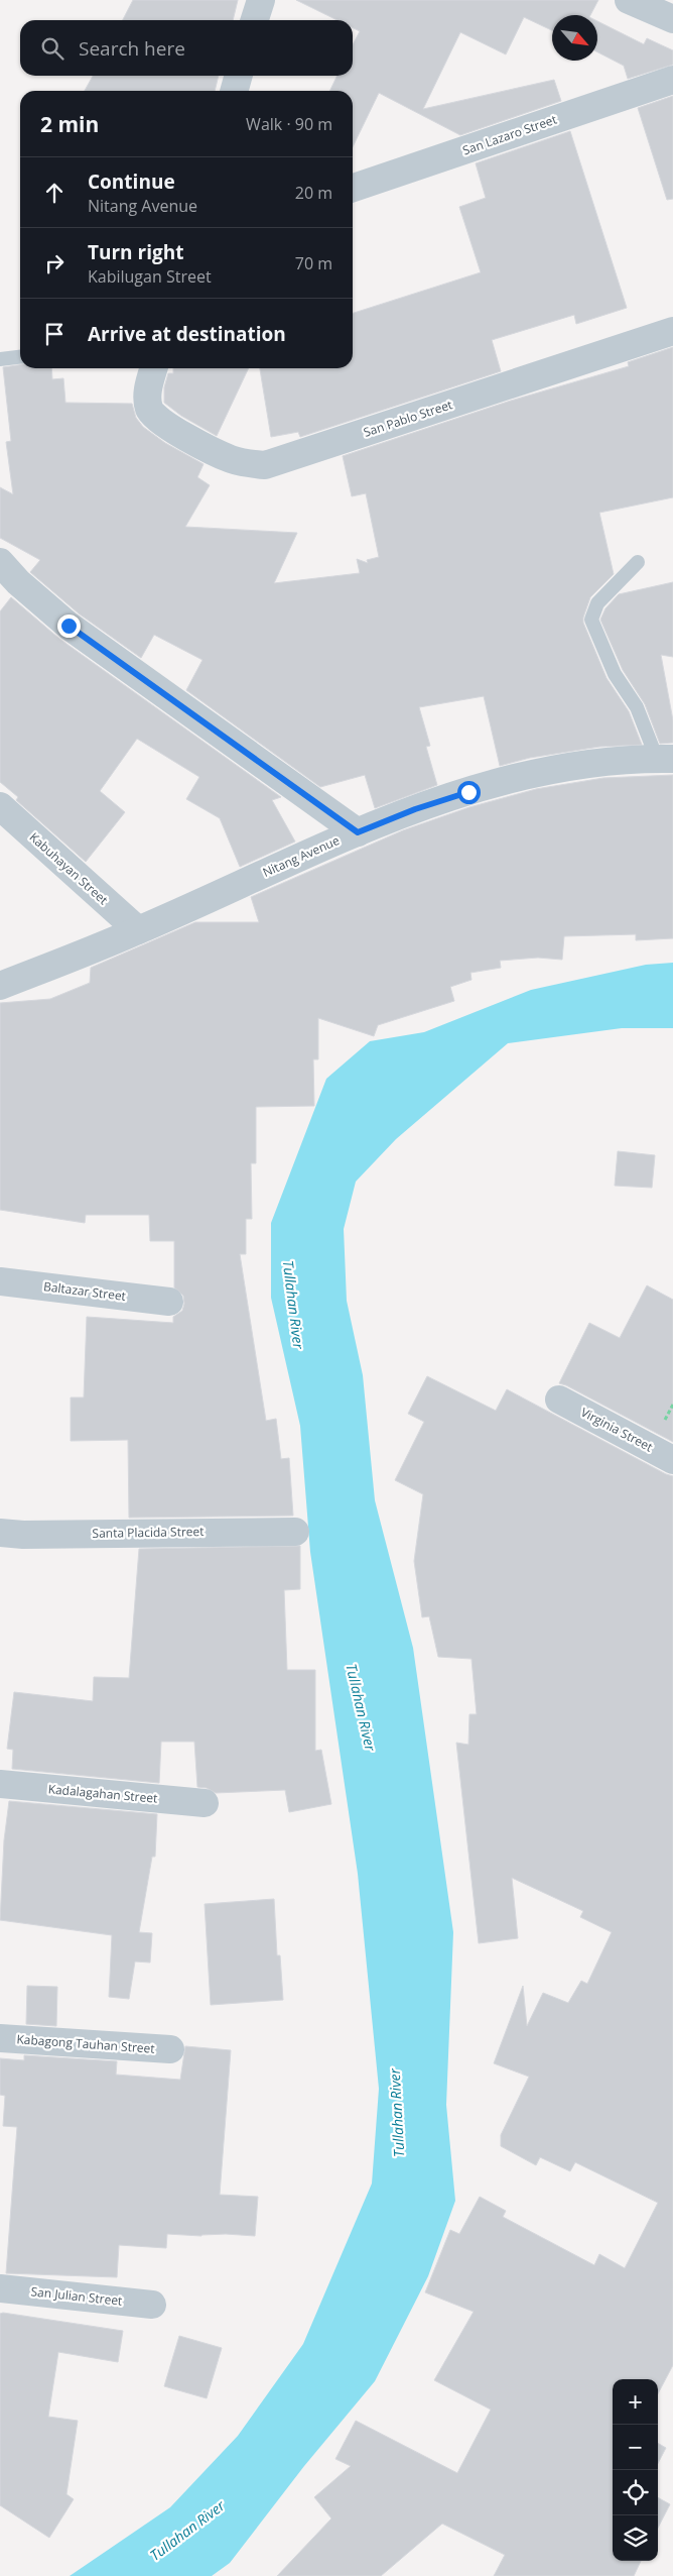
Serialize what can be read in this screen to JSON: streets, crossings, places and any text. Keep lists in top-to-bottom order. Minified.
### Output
{"streets":{"street":["San Lazaro Street","San Pablo Street","Nitang Avenue","Kabuhayan Street","Baltazar Street","Virginia Street","Santa Placida Street","Kadalagahan Street","Kabagong Tauhan Street","San Julian Street"]},"crossings":[["Nitang Avenue","Kabuhayan Street"]],"water":["Tullahan River"],"north":"bottom right","page":{"search":"Search here","heading":["2 min","Walk · 90 m"],"list":[["Continue","Nitang Avenue","20 m"],["Turn right","Kabilugan Street","70 m"],"Arrive at destination"],"map_buttons":["+","−"]}}
